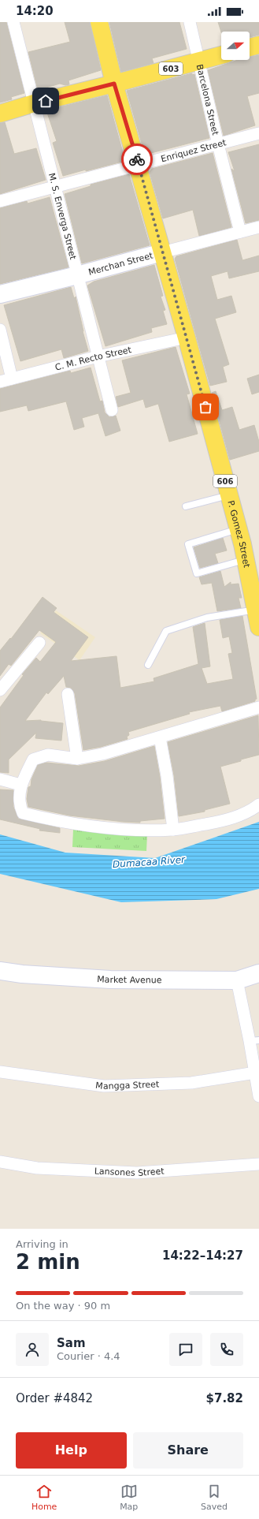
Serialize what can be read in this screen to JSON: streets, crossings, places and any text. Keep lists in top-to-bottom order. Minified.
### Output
{"streets":{"main road":["603","606","P. Gomez Street"],"street":["Barcelona Street","Enriquez Street","M. S. Enverga Street","Merchan Street","C. M. Recto Street","Market Avenue","Mangga Street","Lansones Street"]},"crossings":[["603","Barcelona Street"],["603","P. Gomez Street"],["Barcelona Street","Enriquez Street"],["Barcelona Street","Merchan Street"],["Enriquez Street","M. S. Enverga Street"],["Enriquez Street","P. Gomez Street"],["M. S. Enverga Street","Merchan Street"],["M. S. Enverga Street","C. M. Recto Street"],["Merchan Street","P. Gomez Street"],["C. M. Recto Street","P. Gomez Street"]],"water":["Dumacaa River"],"north":"right","page":{"status":"14:20","heading":["2 min","Arriving in","14:22–14:27"],"panel":["Sam","Courier · 4.4","Order #4842","$7.82"],"bar":"On the way · 90 m","buttons":["Help","Share"],"tabs":["Home","Map","Saved"]}}
